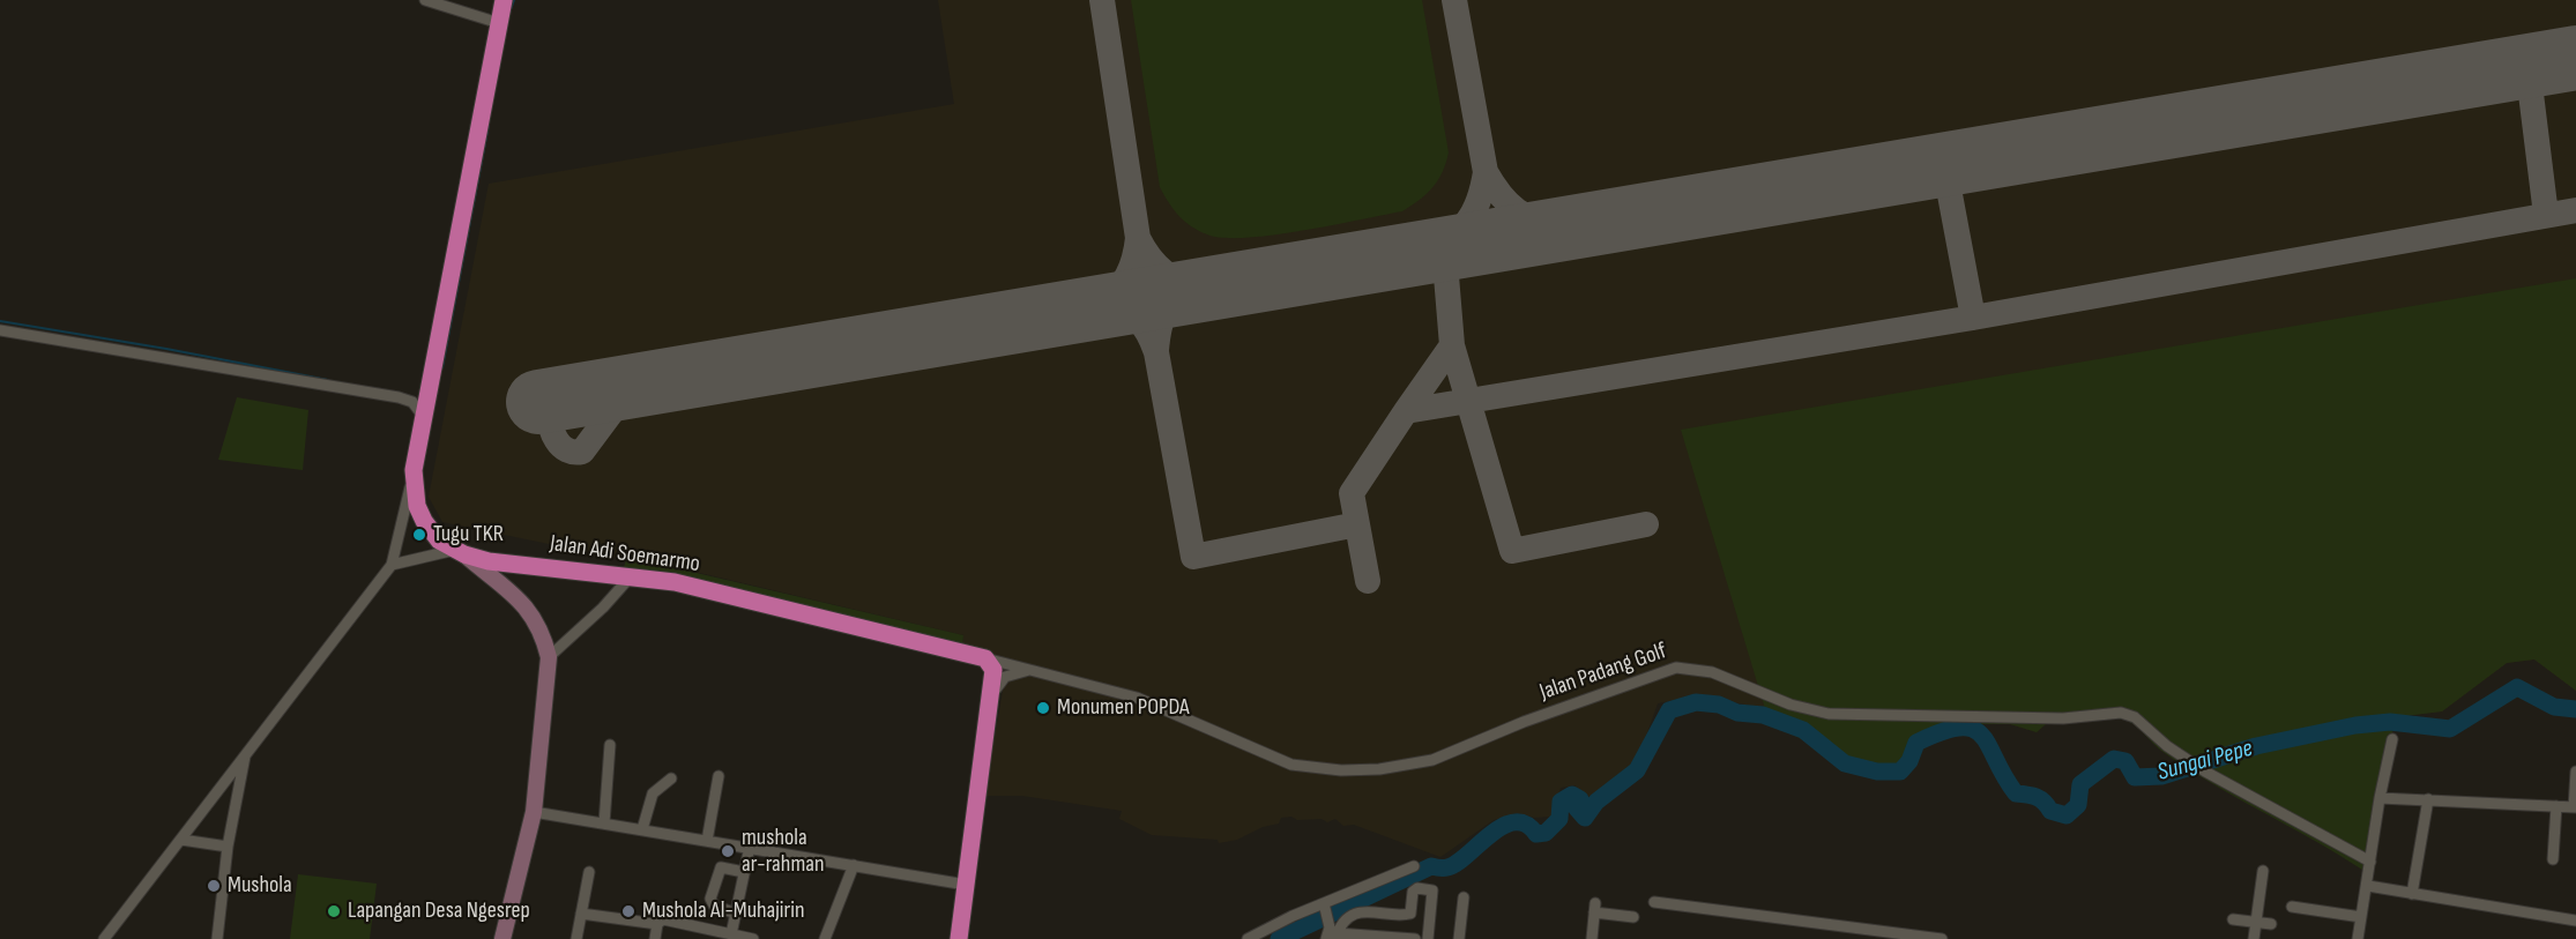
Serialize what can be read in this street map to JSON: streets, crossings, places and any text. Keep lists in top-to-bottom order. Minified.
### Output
{"streets":{"highway":["Jalan Adi Soemarmo"],"street":["Jalan Padang Golf"]},"crossings":[["Jalan Adi Soemarmo","Jalan Padang Golf"]],"water":["Sungai Pepe"],"places":["Tugu TKR","Monumen POPDA","mushola ar-rahman","Mushola","Lapangan Desa Ngesrep","Mushola Al-Muhajirin"]}
